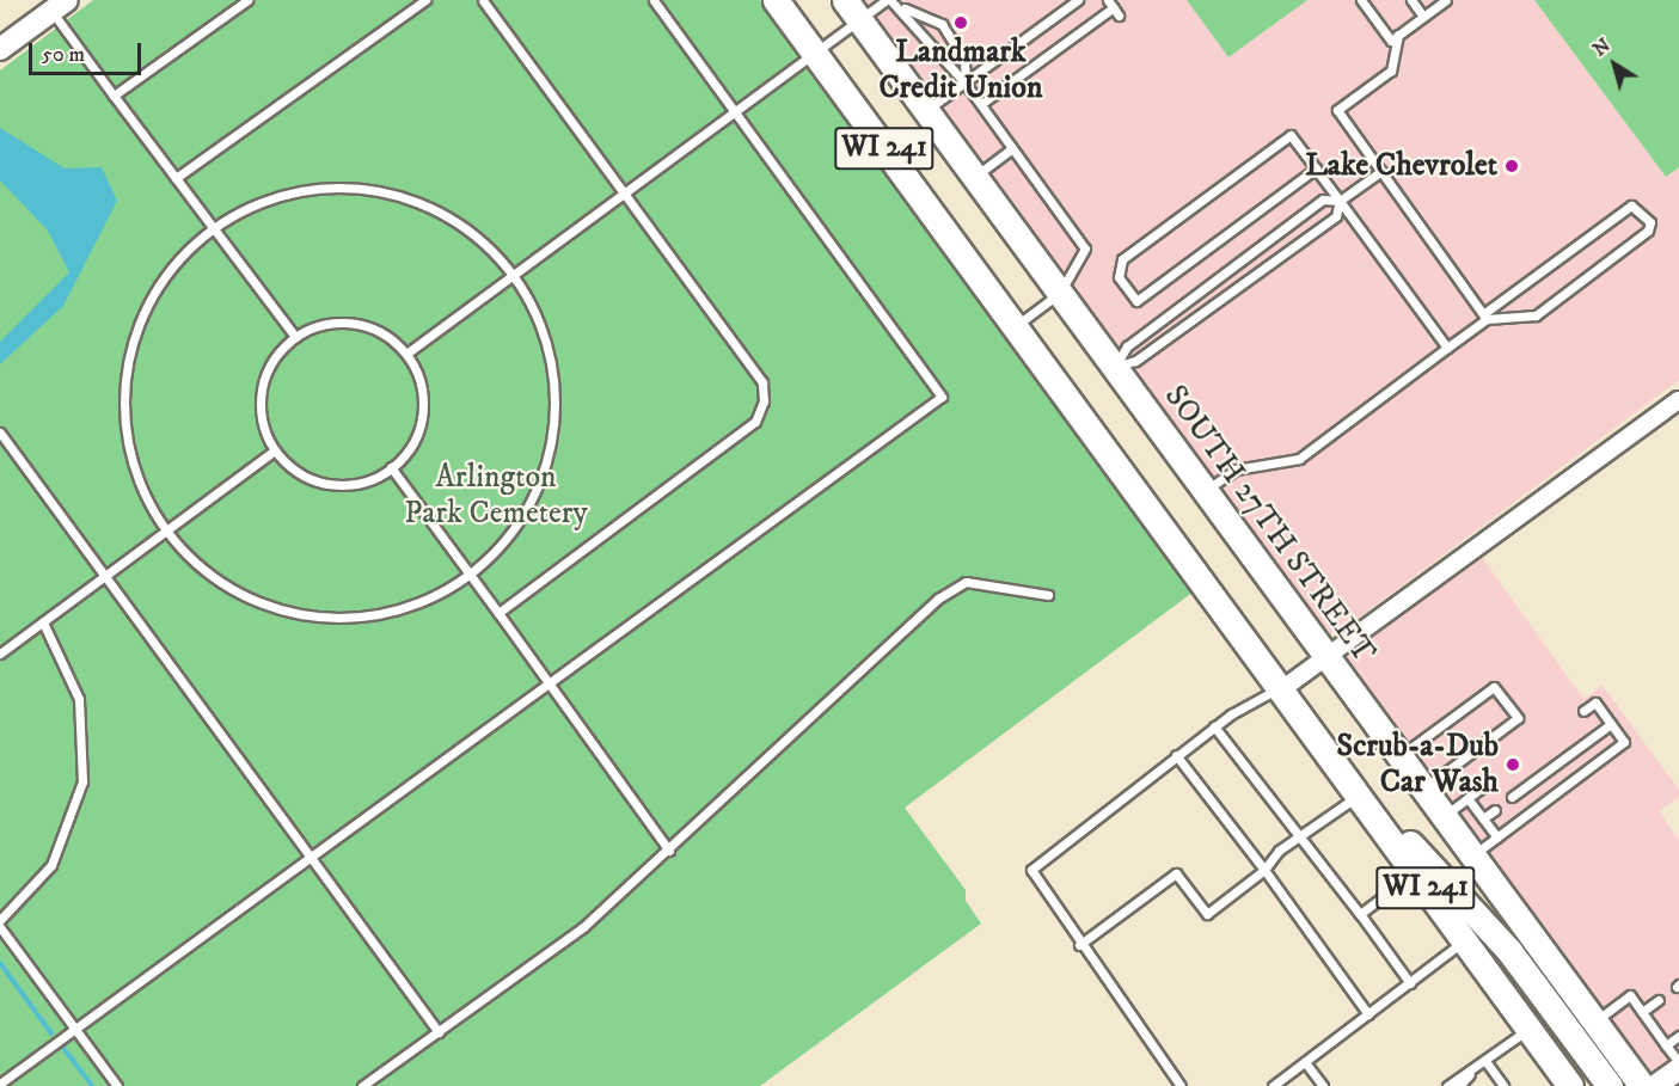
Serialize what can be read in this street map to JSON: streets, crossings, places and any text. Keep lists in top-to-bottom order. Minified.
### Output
{"streets":{"main road":["WI 241","SOUTH 27TH STREET"]},"parks":["Arlington Park Cemetery"],"places":["Landmark Credit Union","Lake Chevrolet","Scrub-a-Dub Car Wash"],"scale_bar":"50 m","north":"top left"}
